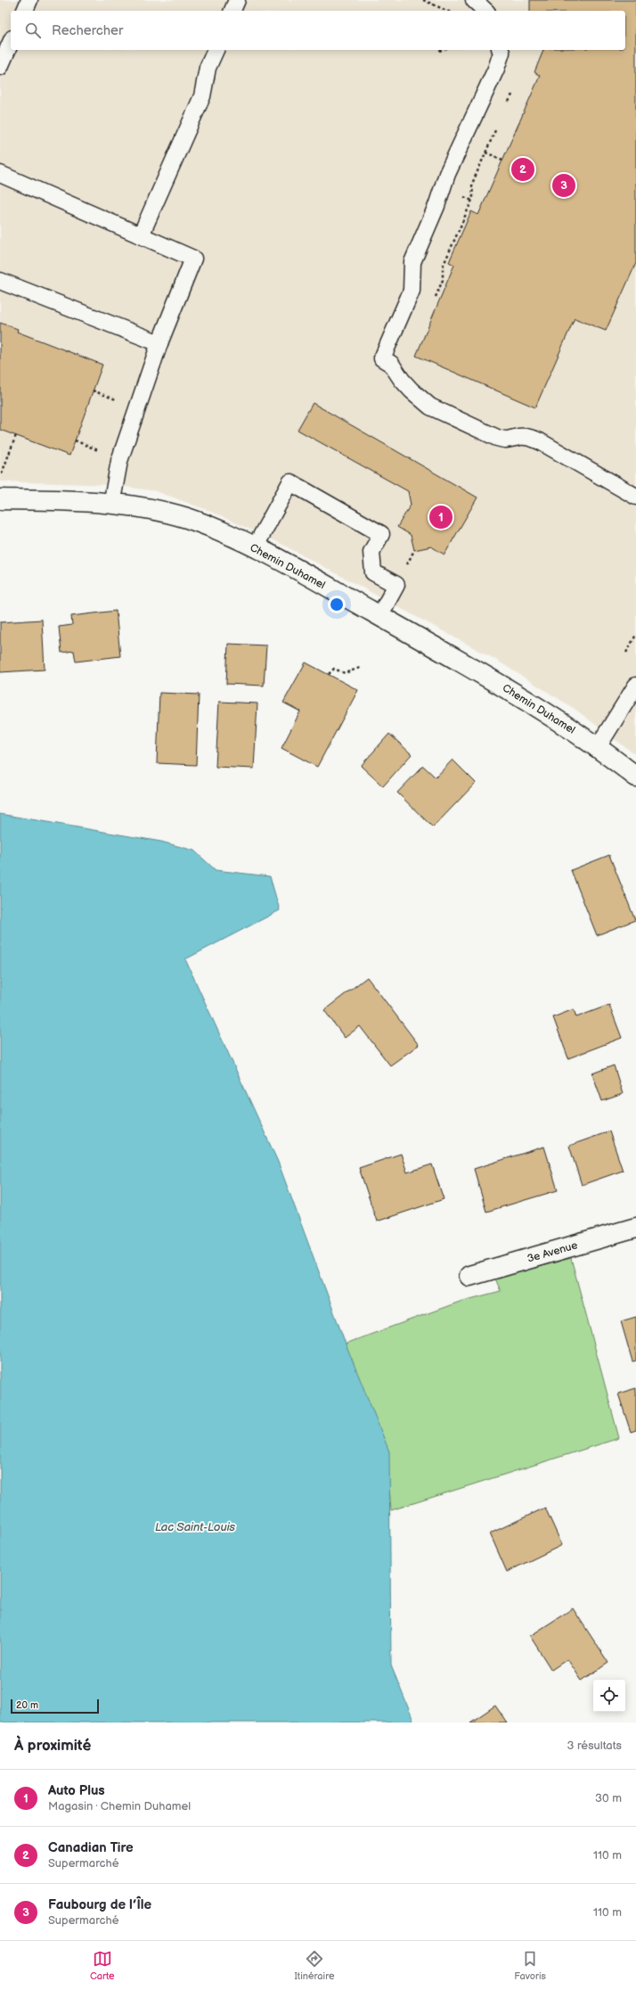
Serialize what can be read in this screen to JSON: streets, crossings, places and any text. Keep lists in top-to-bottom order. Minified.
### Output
{"streets":{"street":["Chemin Duhamel","3e Avenue"]},"water":["Lac Saint-Louis"],"scale_bar":"20 m","page":{"search":"Rechercher","pins":["2","3","1"],"scale":"20 m","heading":["À proximité","3 résultats"],"list":[{"mark":"1","name":"Auto Plus","note":"Magasin · Chemin Duhamel","value":"30 m"},{"mark":"2","name":"Canadian Tire","note":"Supermarché","value":"110 m"},{"mark":"3","name":"Faubourg de l’Île","note":"Supermarché","value":"110 m"}],"nav":["Carte","Itinéraire","Favoris"]}}
